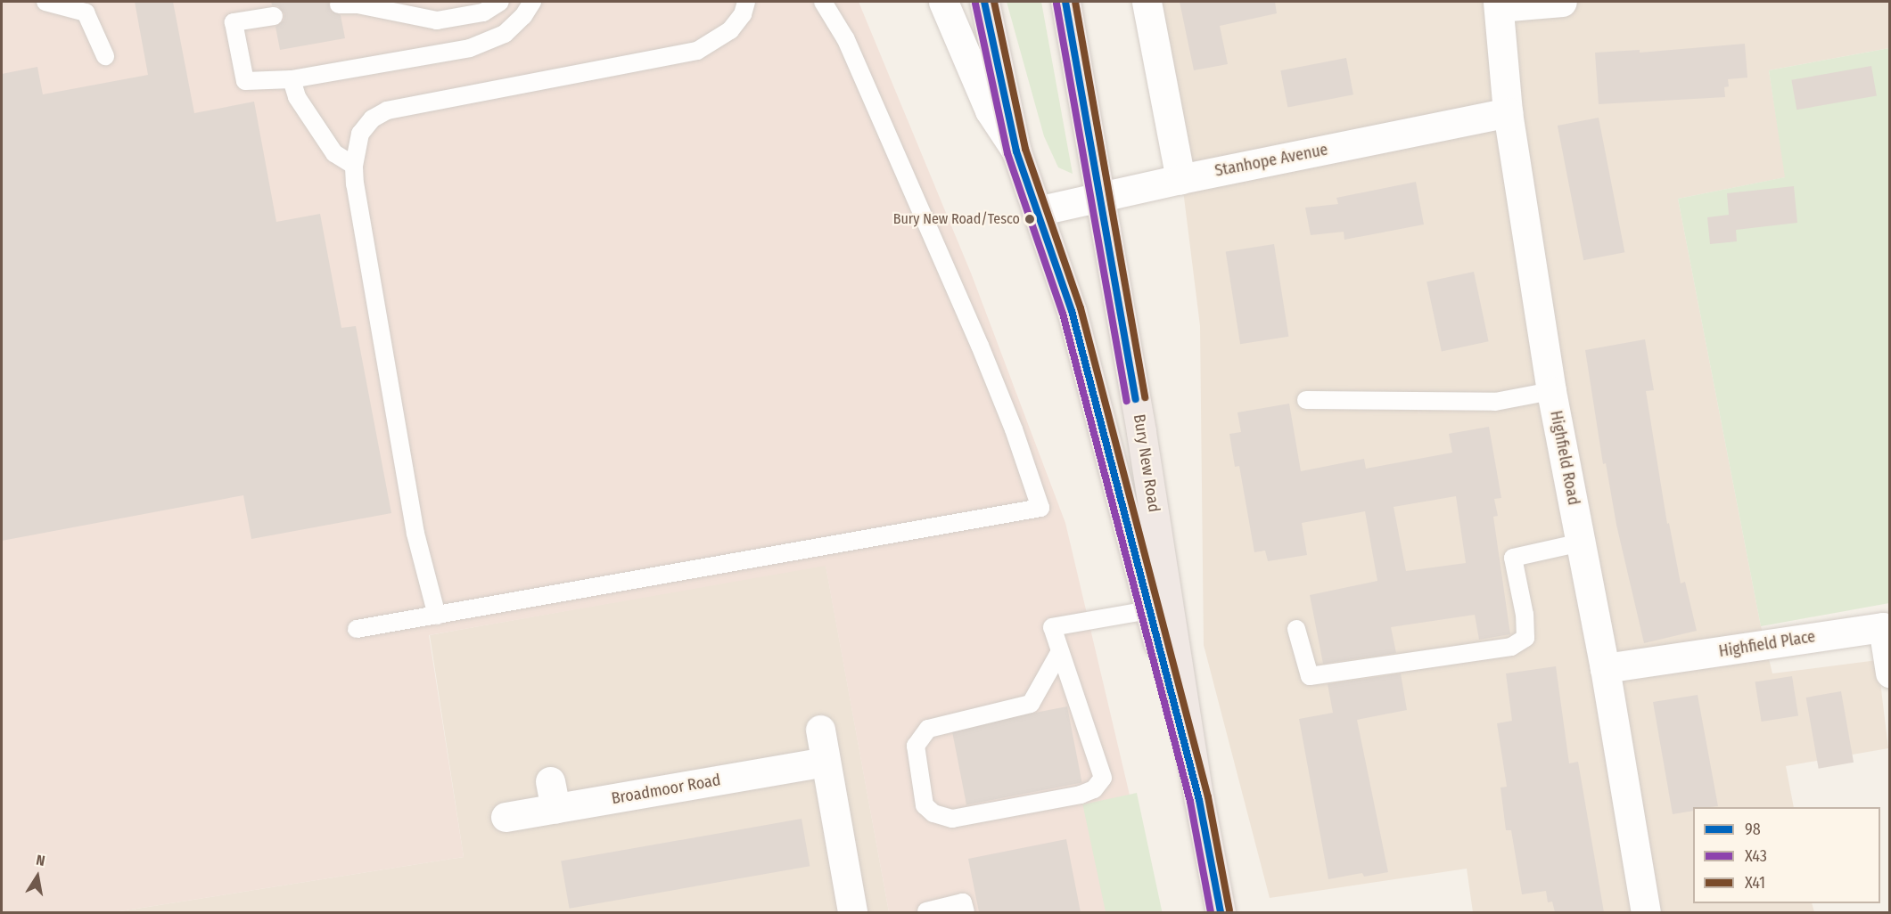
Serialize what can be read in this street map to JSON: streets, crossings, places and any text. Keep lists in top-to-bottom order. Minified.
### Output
{"streets":{"highway":["Bury New Road"],"street":["Stanhope Avenue","Highfield Road","Highfield Place","Broadmoor Road"]},"crossings":[["Stanhope Avenue","Highfield Road"],["Stanhope Avenue","Bury New Road"],["Highfield Road","Highfield Place"]],"places":["Bury New Road/Tesco"],"lines":["transit line 98","transit line X41","transit line X43"],"legend":["98","X43","X41"],"north":"top"}
